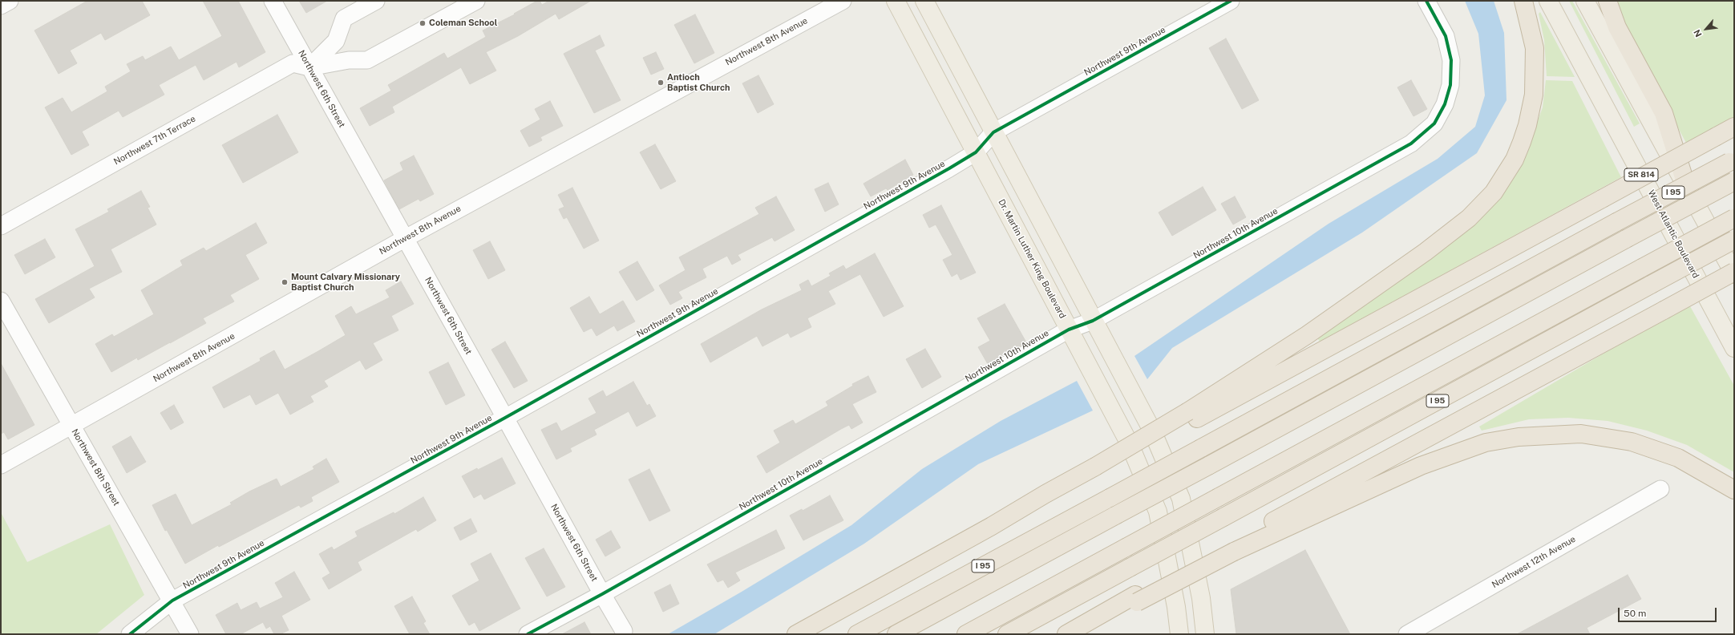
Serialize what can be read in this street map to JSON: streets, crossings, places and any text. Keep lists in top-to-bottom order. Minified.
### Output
{"streets":{"highway":["I 95"],"main road":["SR 814","West Atlantic Boulevard","Dr. Martin Luther King Boulevard"],"street":["Northwest 8th Avenue","Northwest 9th Avenue","Northwest 6th Street","Northwest 7th Terrace","Northwest 10th Avenue","Northwest 8th Street","Northwest 12th Avenue"]},"crossings":[["Northwest 8th Avenue","Northwest 6th Street"],["Northwest 8th Avenue","Northwest 8th Street"],["Northwest 9th Avenue","Northwest 6th Street"],["Northwest 9th Avenue","Dr. Martin Luther King Boulevard"],["Northwest 9th Avenue","Northwest 8th Street"],["Northwest 6th Street","Northwest 7th Terrace"],["Northwest 6th Street","Northwest 10th Avenue"],["Northwest 10th Avenue","Dr. Martin Luther King Boulevard"]],"places":["Coleman School","Antioch Baptist Church","Mount Calvary Missionary Baptist Church"],"scale_bar":"50 m","north":"bottom left"}
